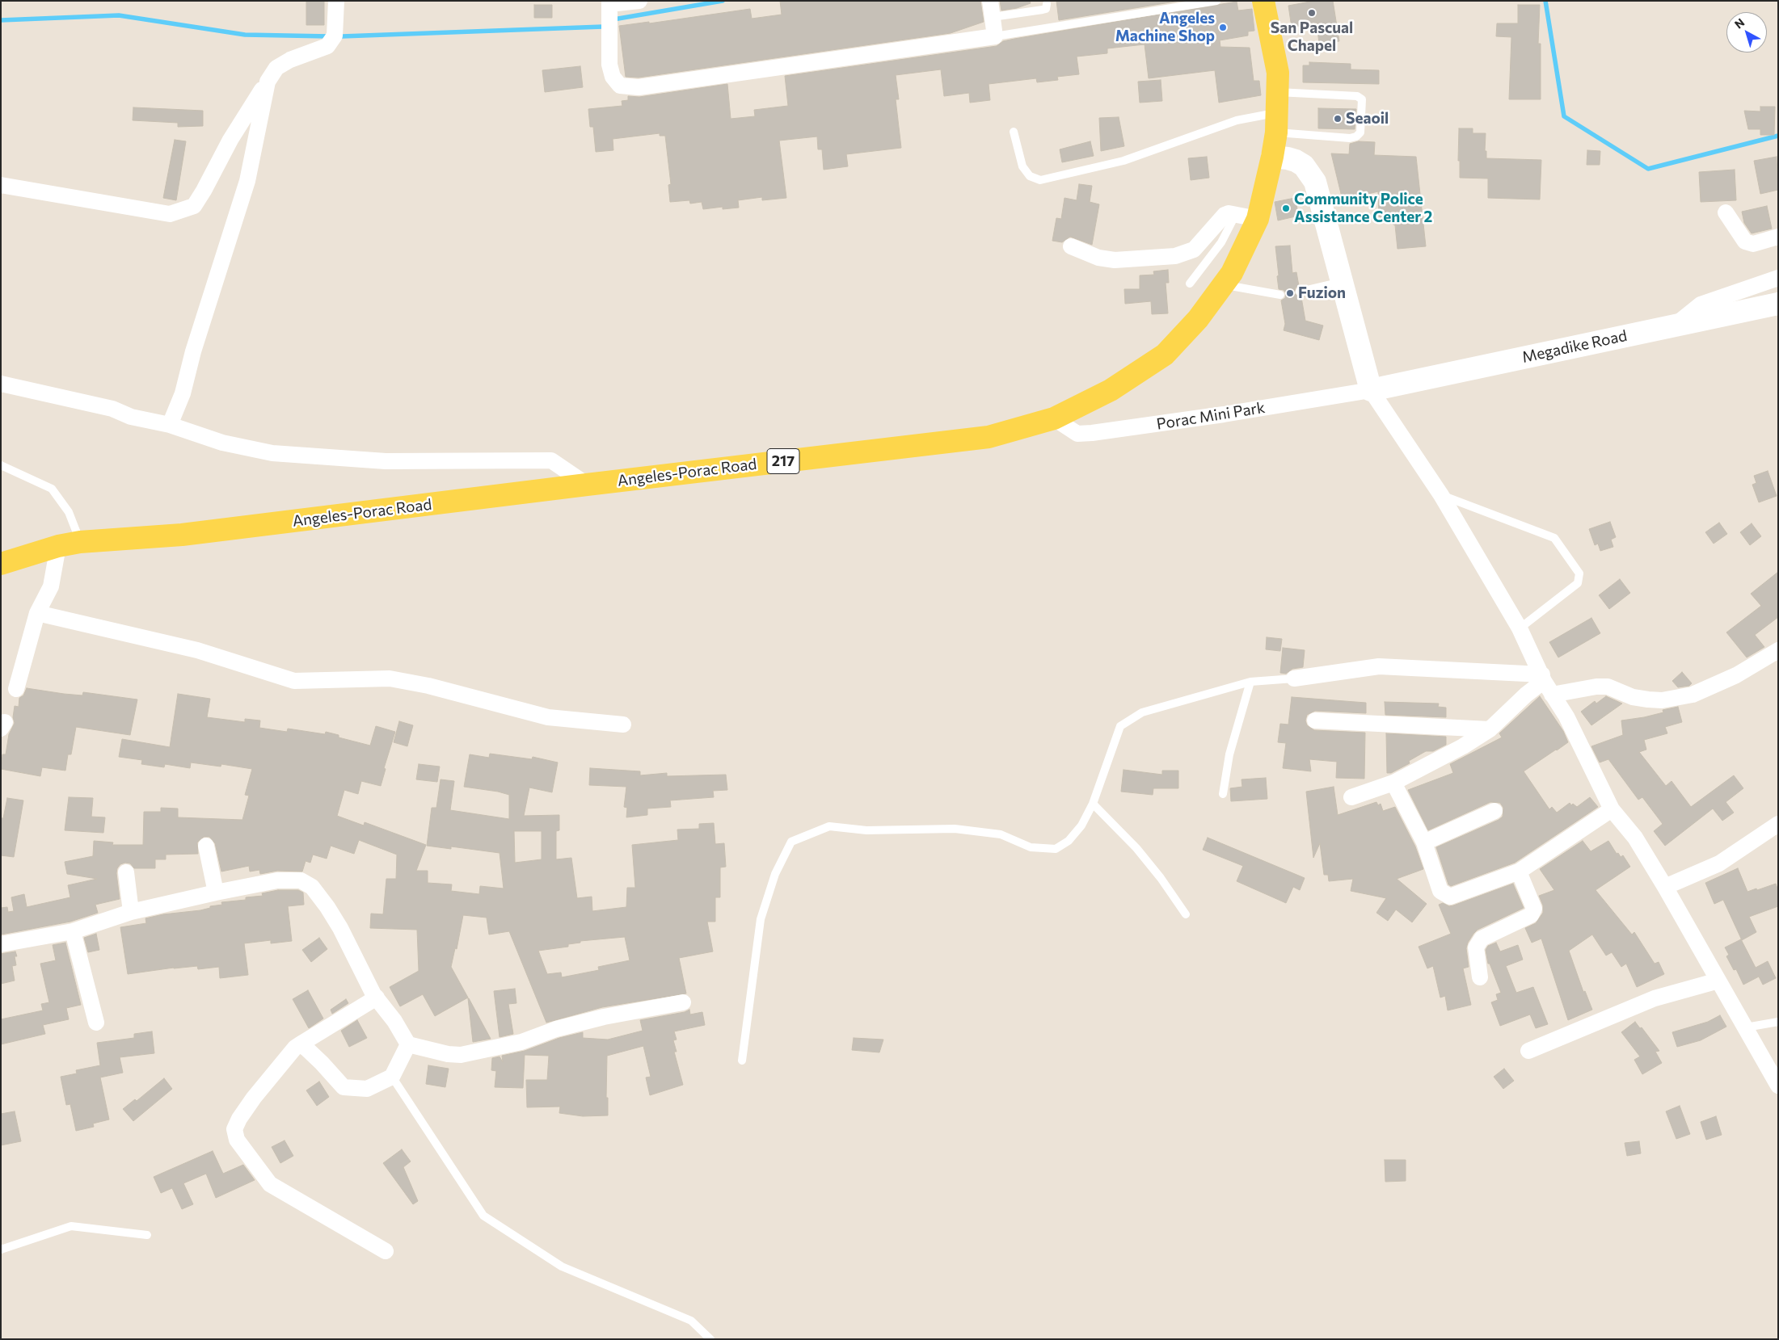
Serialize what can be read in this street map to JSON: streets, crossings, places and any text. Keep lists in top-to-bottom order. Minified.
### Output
{"streets":{"main road":["Megadike Road","217","Angeles-Porac Road"],"street":["Porac Mini Park"]},"crossings":[["Megadike Road","Porac Mini Park"],["Porac Mini Park","Angeles-Porac Road"]],"places":["San Pascual Chapel","Angeles Machine Shop","Seaoil","Community Police Assistance Center 2","Fuzion"],"north":"top left"}
